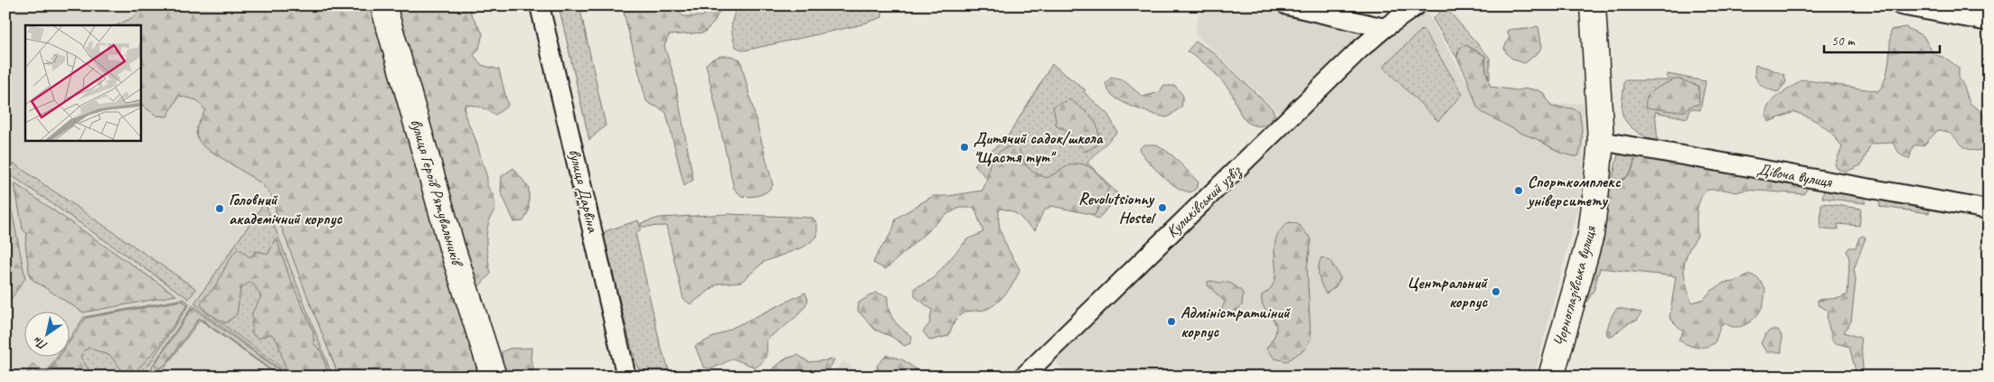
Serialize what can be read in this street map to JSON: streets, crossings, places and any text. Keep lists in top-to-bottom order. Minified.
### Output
{"streets":{"street":["Дівоча вулиця","вулиця Дарвіна","вулиця Героїв Рятувальників","Куликівський узвіз","Чорноглазівська вулиця"]},"crossings":[["Дівоча вулиця","Чорноглазівська вулиця"]],"places":["Дитячий садок/школа \"Щастя тут\"","Спорткомплекс університету","Revolutsionny Hostel","Головний академічний корпус","Центральний корпус","Адміністратиіний корпус"],"scale_bar":"50 m","north":"bottom left"}
